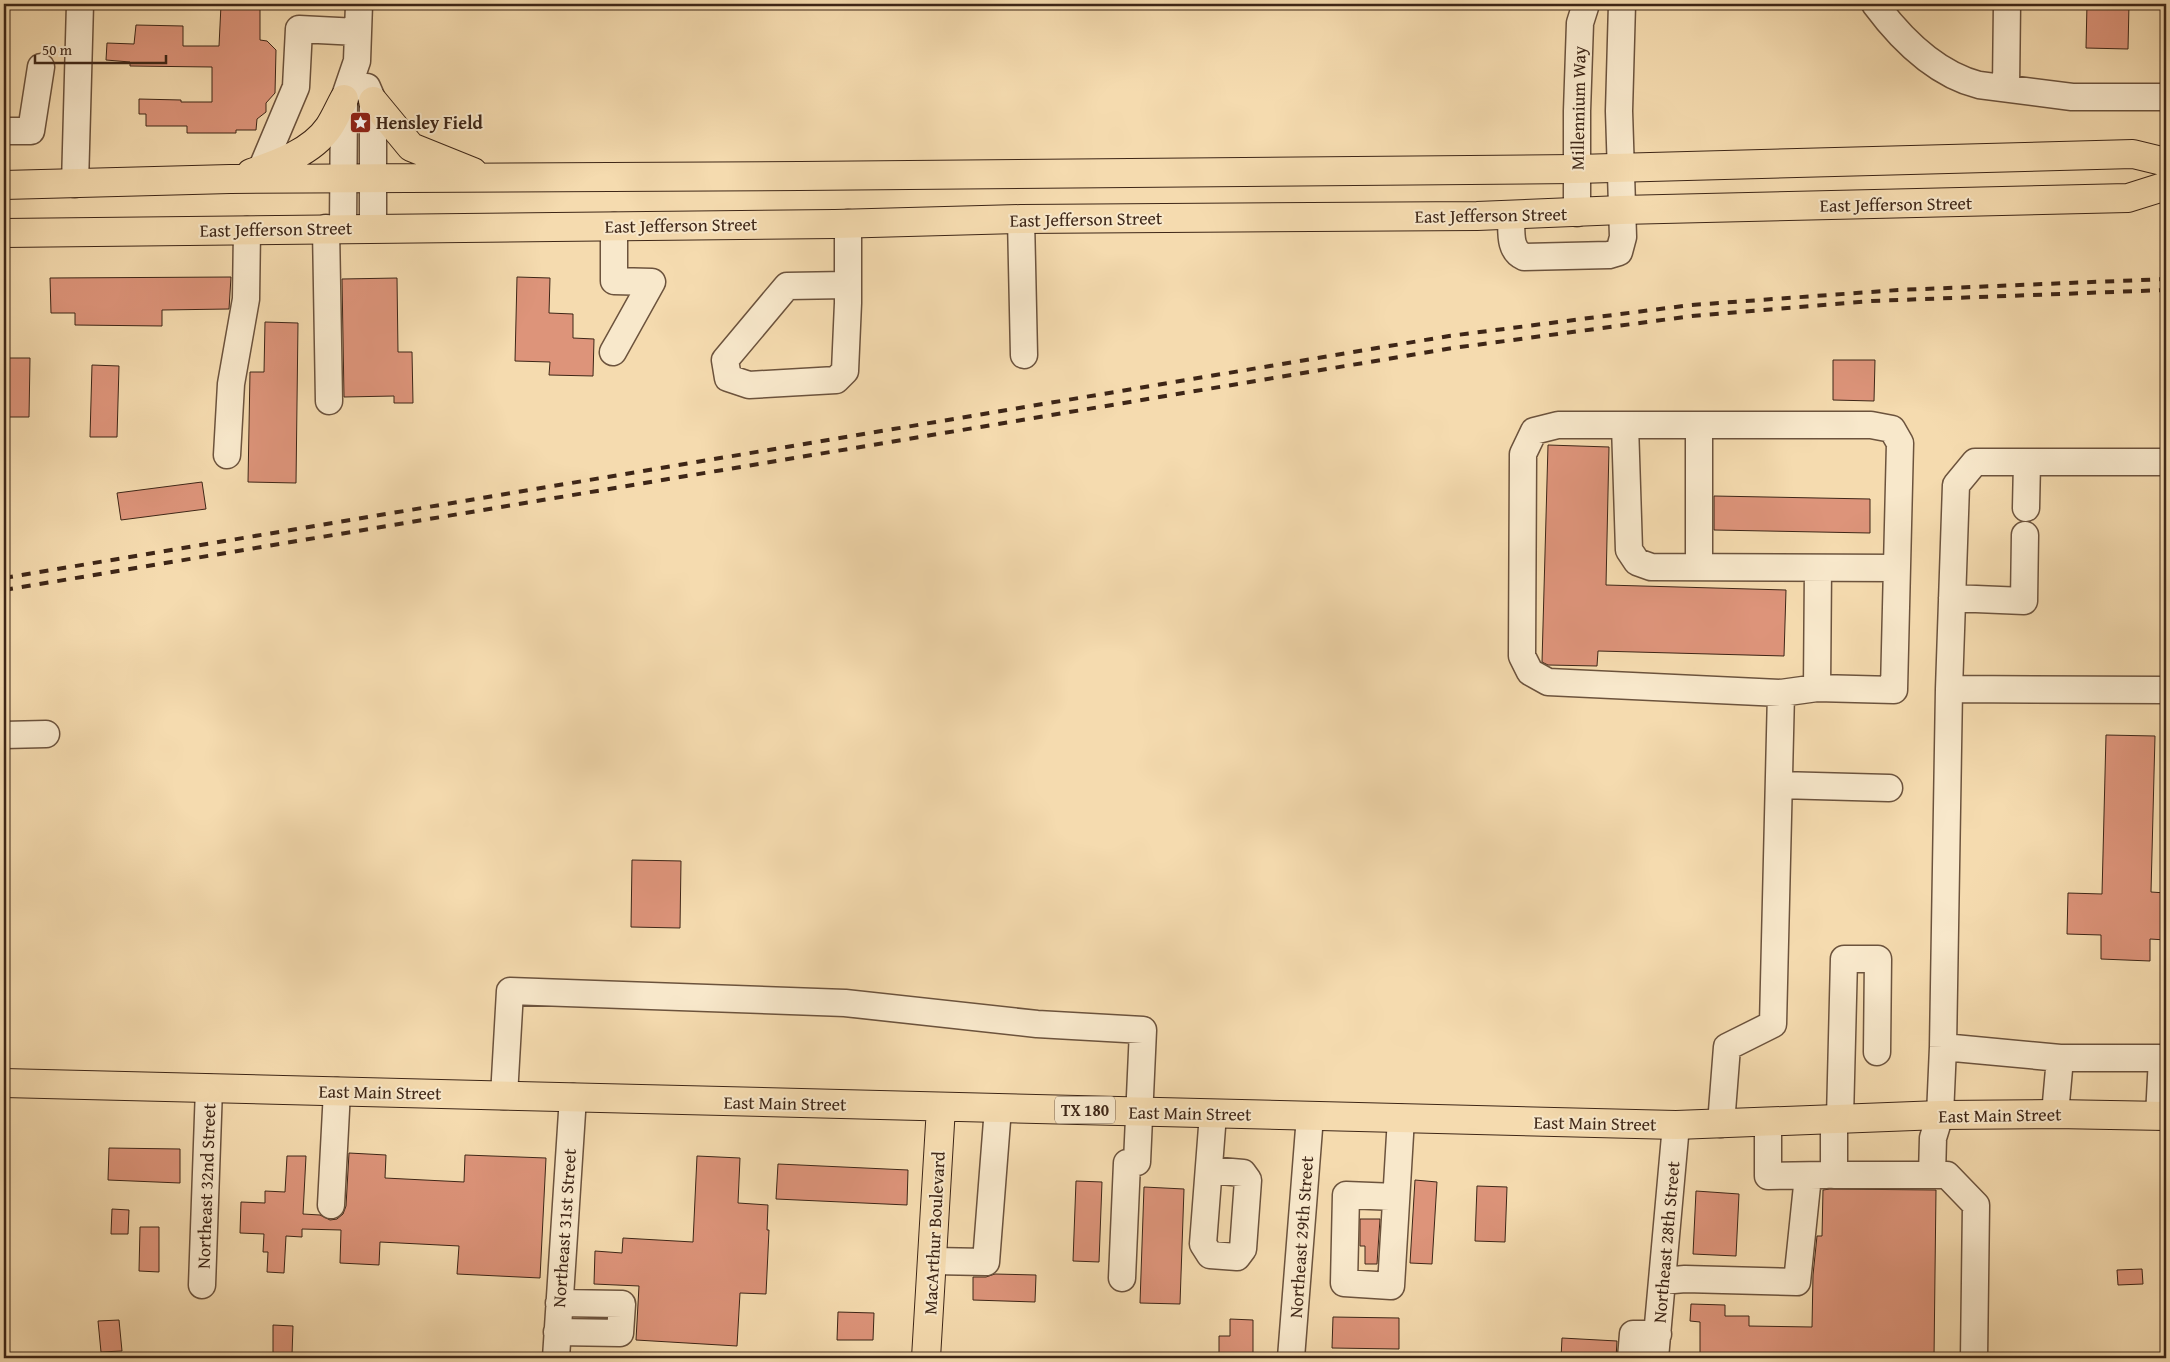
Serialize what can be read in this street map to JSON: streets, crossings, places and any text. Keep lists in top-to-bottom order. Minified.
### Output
{"streets":{"main road":["East Jefferson Street","East Main Street","TX 180","MacArthur Boulevard"],"street":["Millennium Way","Northeast 32nd Street","Northeast 31st Street","Northeast 29th Street","Northeast 28th Street"]},"crossings":[["Millennium Way","East Jefferson Street"],["East Main Street","Northeast 32nd Street"],["East Main Street","Northeast 31st Street"],["East Main Street","MacArthur Boulevard"],["East Main Street","Northeast 29th Street"],["East Main Street","Northeast 28th Street"]],"places":{"place":["Hensley Field"]},"scale_bar":"50 m"}
